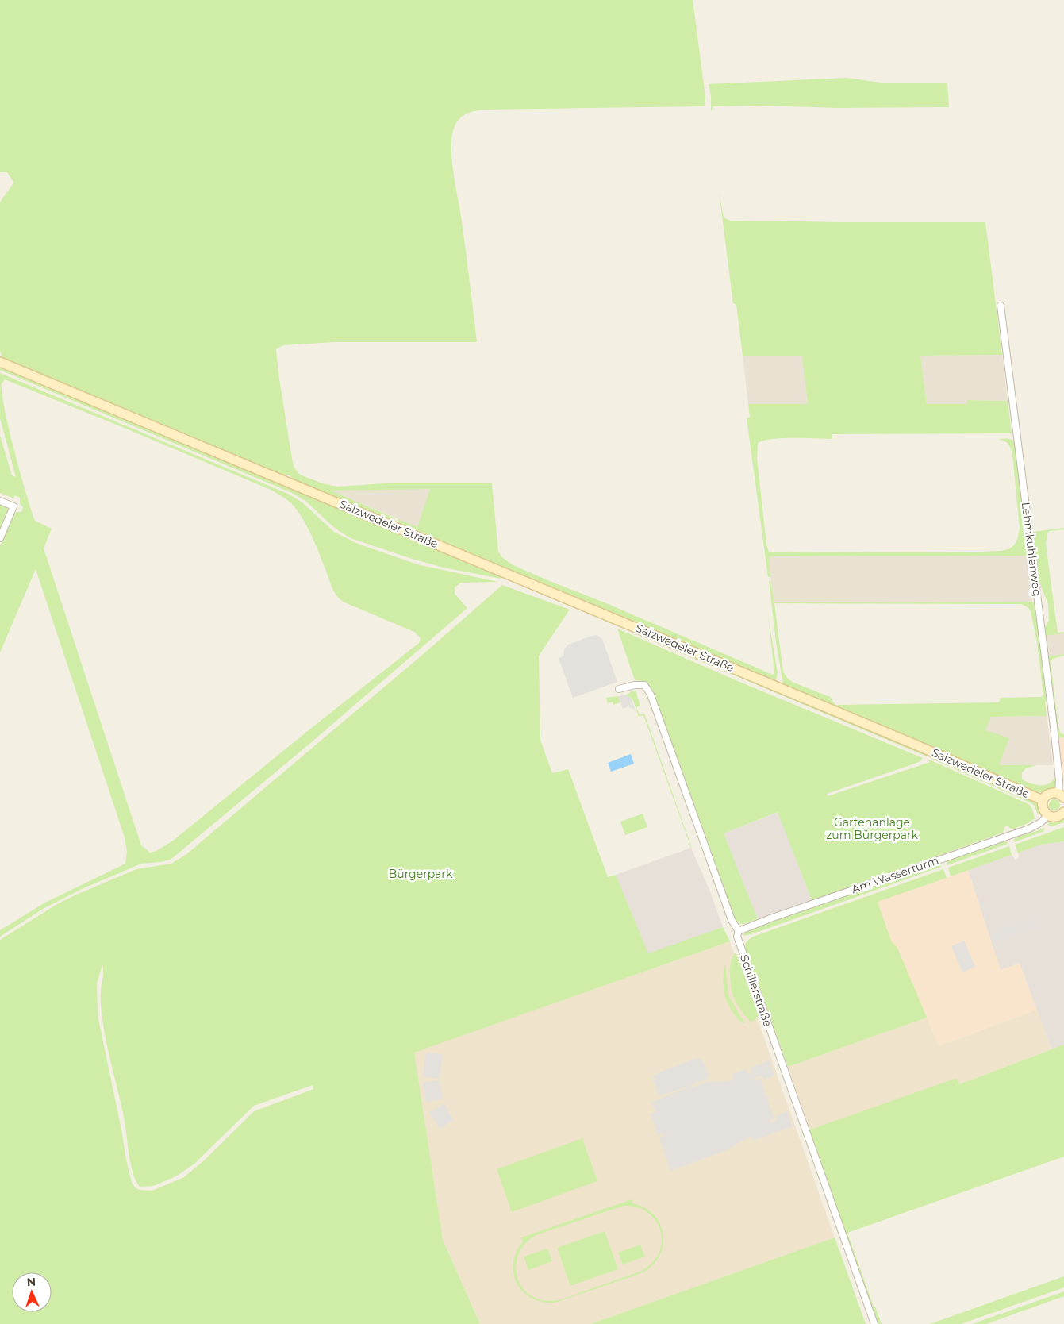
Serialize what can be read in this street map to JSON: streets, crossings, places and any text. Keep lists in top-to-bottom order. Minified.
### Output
{"streets":{"main road":["Salzwedeler Straße"],"street":["Lehmkuhlenweg","Am Wasserturm","Schillerstraße"]},"crossings":[["Am Wasserturm","Schillerstraße"]],"parks":["Gartenanlage zum Bürgerpark","Bürgerpark"],"north":"top"}
